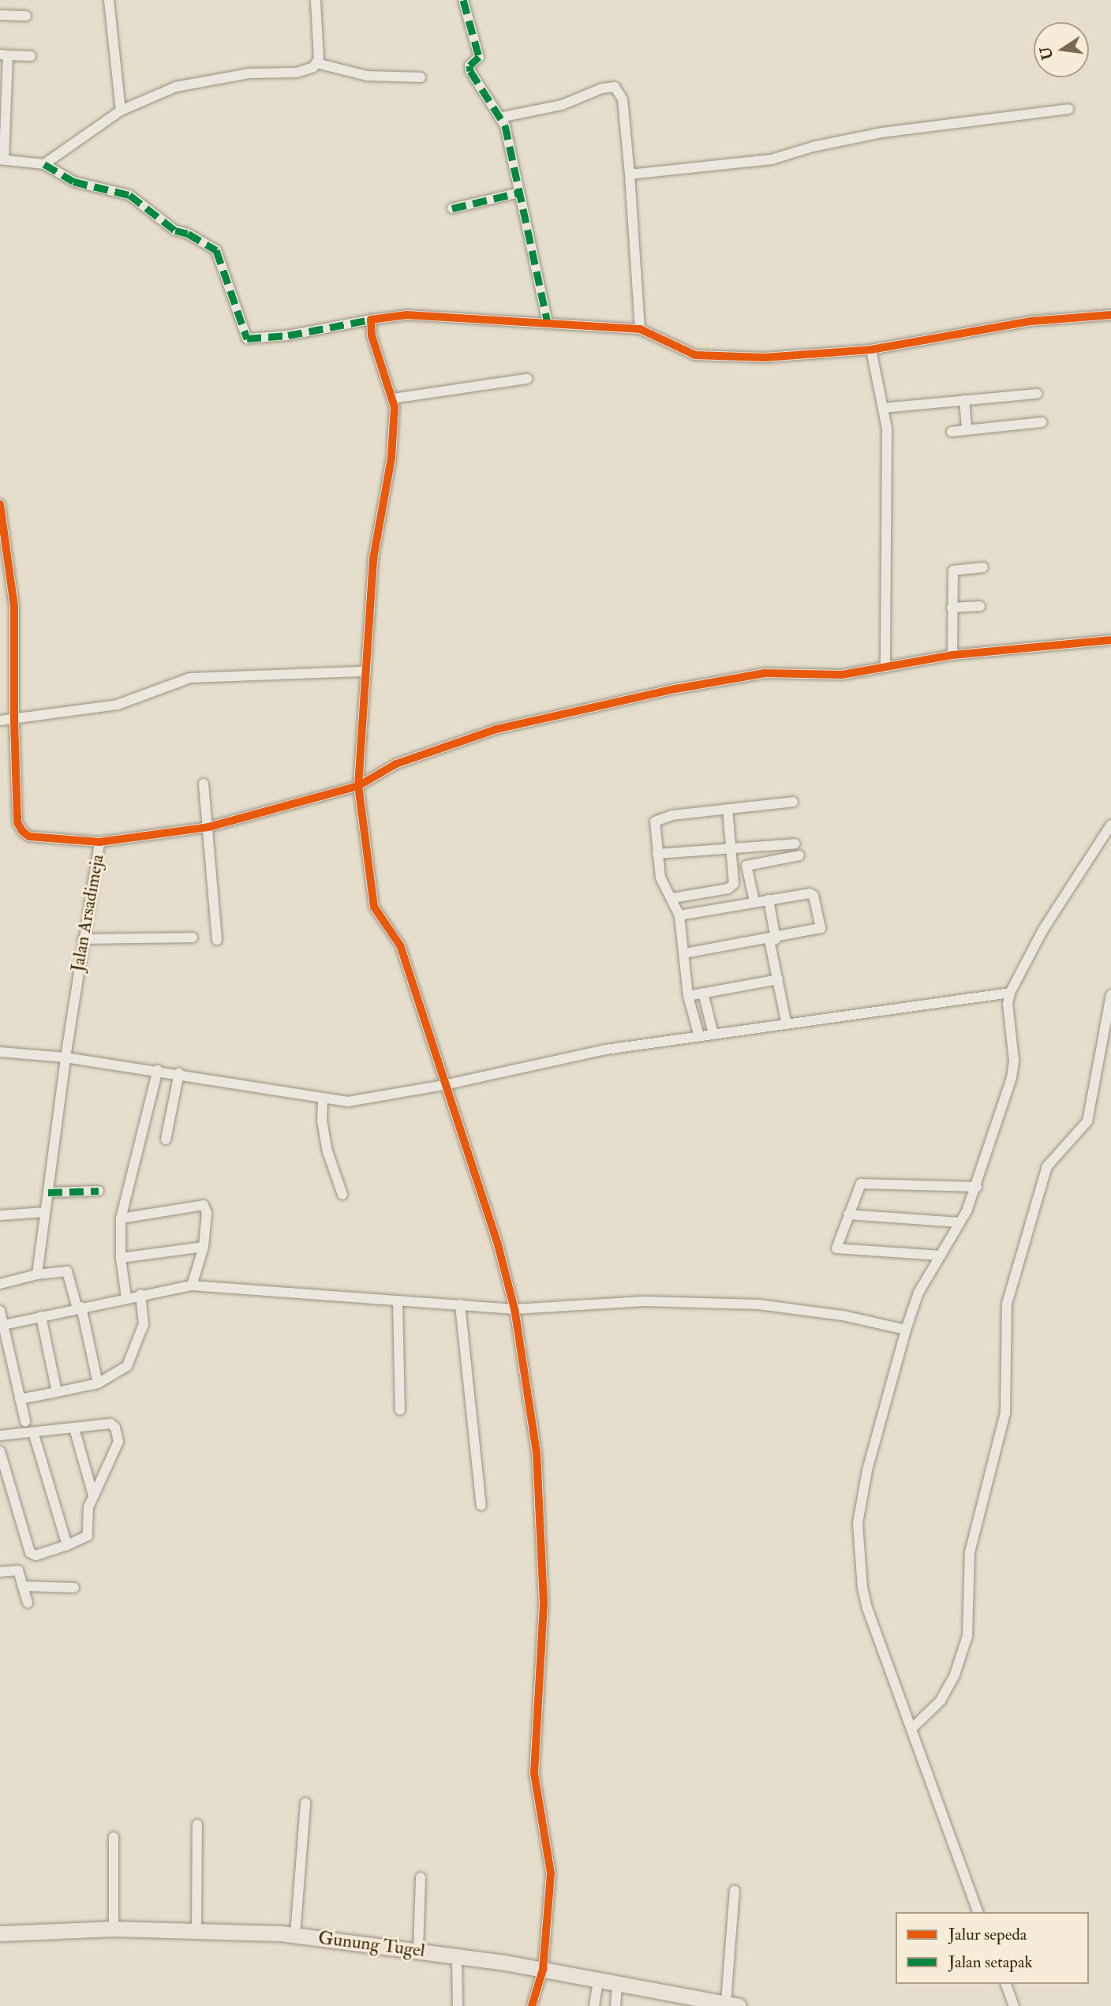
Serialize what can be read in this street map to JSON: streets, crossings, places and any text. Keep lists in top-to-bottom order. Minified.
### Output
{"streets":{"main road":["Gunung Tugel"],"street":["Jalan Arsadimeja"]},"legend":["Jalur sepeda","Jalan setapak"],"north":"left"}
